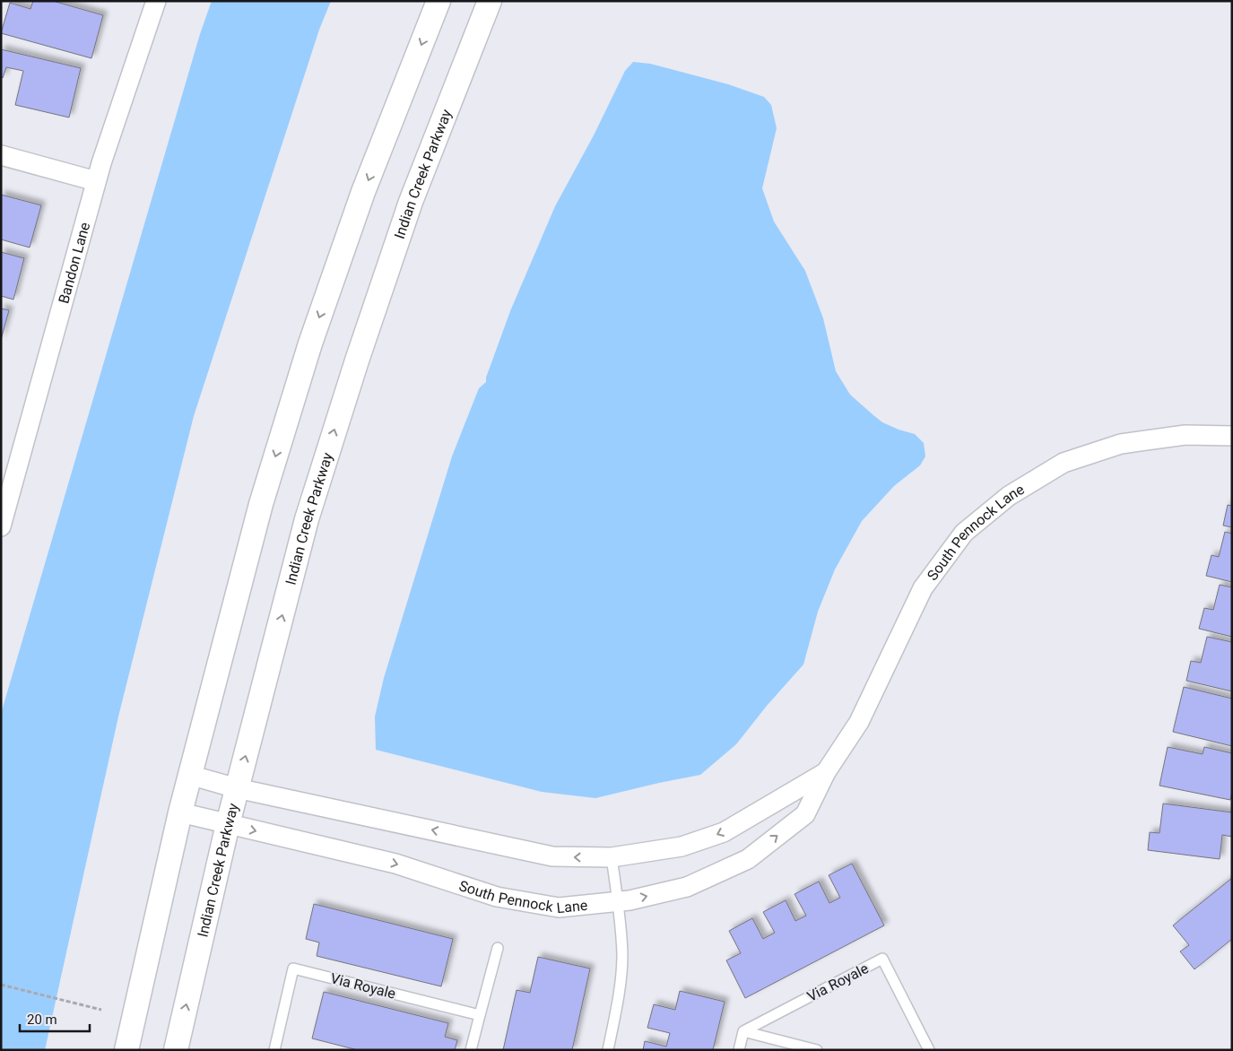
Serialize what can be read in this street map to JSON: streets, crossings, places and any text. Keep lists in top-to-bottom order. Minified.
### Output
{"streets":{"street":["Indian Creek Parkway","Bandon Lane","South Pennock Lane"],"lane":["Via Royale"]},"crossings":[["Indian Creek Parkway","South Pennock Lane"]],"scale_bar":"20 m"}
